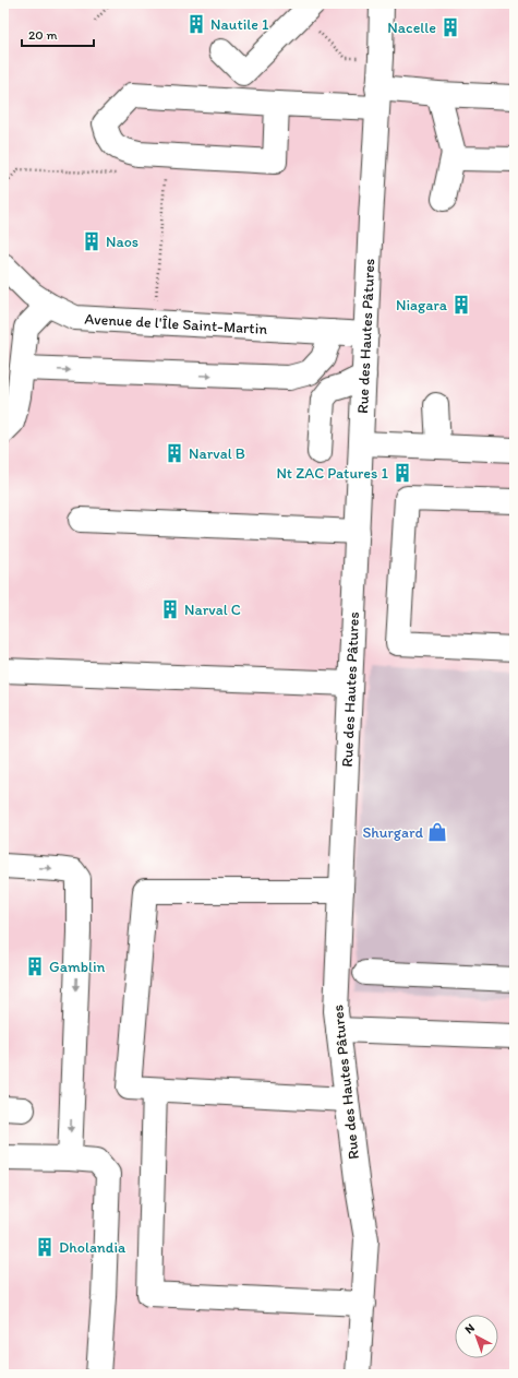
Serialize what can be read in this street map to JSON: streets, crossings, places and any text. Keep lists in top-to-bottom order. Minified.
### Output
{"streets":{"street":["Avenue de l'Île Saint-Martin","Rue des Hautes Pâtures"]},"crossings":[["Avenue de l'Île Saint-Martin","Rue des Hautes Pâtures"]],"places":{"building":["Nautile 1","Nacelle","Naos","Niagara","Narval B","Nt ZAC Patures 1","Narval C","Gamblin","Dholandia"],"shop":["Shurgard"]},"scale_bar":"20 m","north":"top left"}
